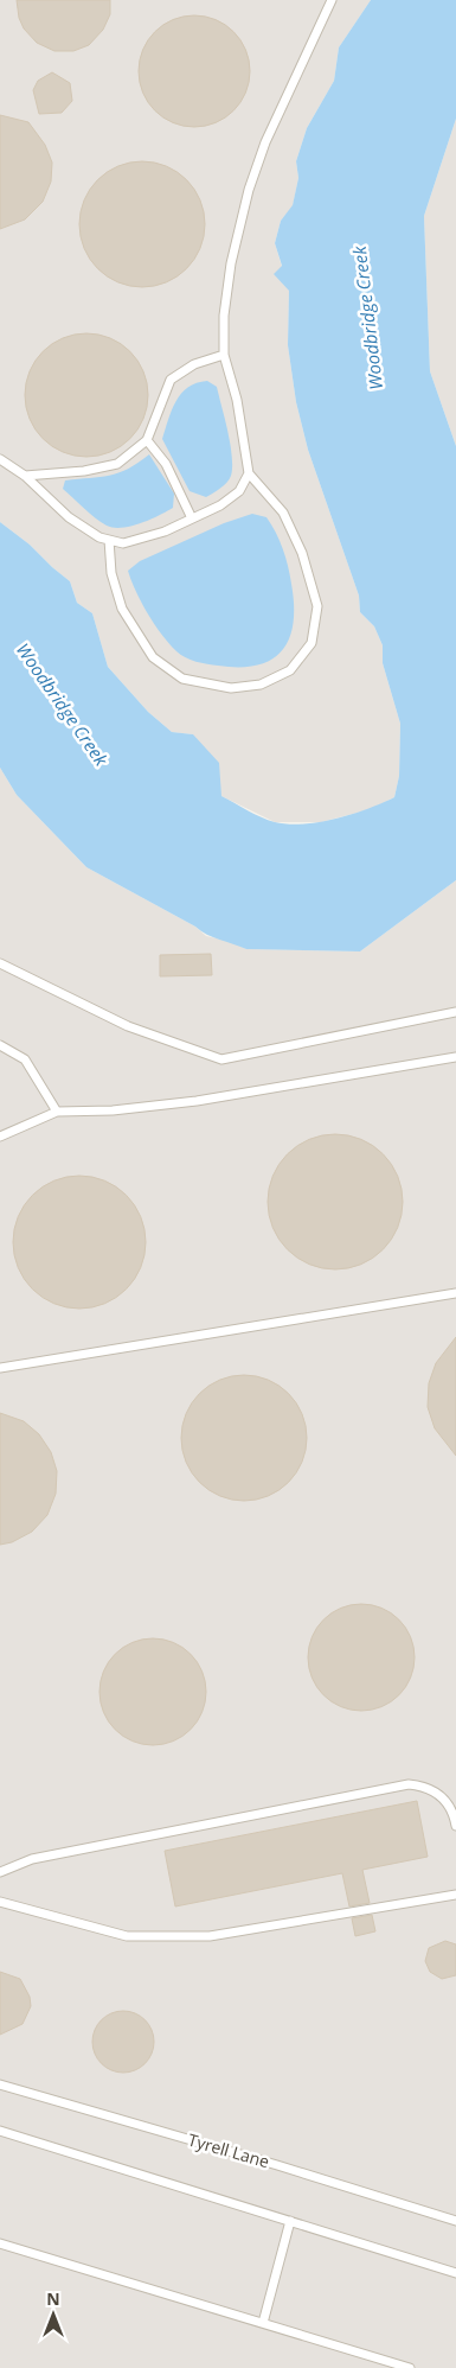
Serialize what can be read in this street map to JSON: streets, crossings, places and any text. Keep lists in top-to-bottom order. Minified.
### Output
{"streets":{"lane":["Tyrell Lane"]},"water":["Woodbridge Creek"],"north":"top"}
